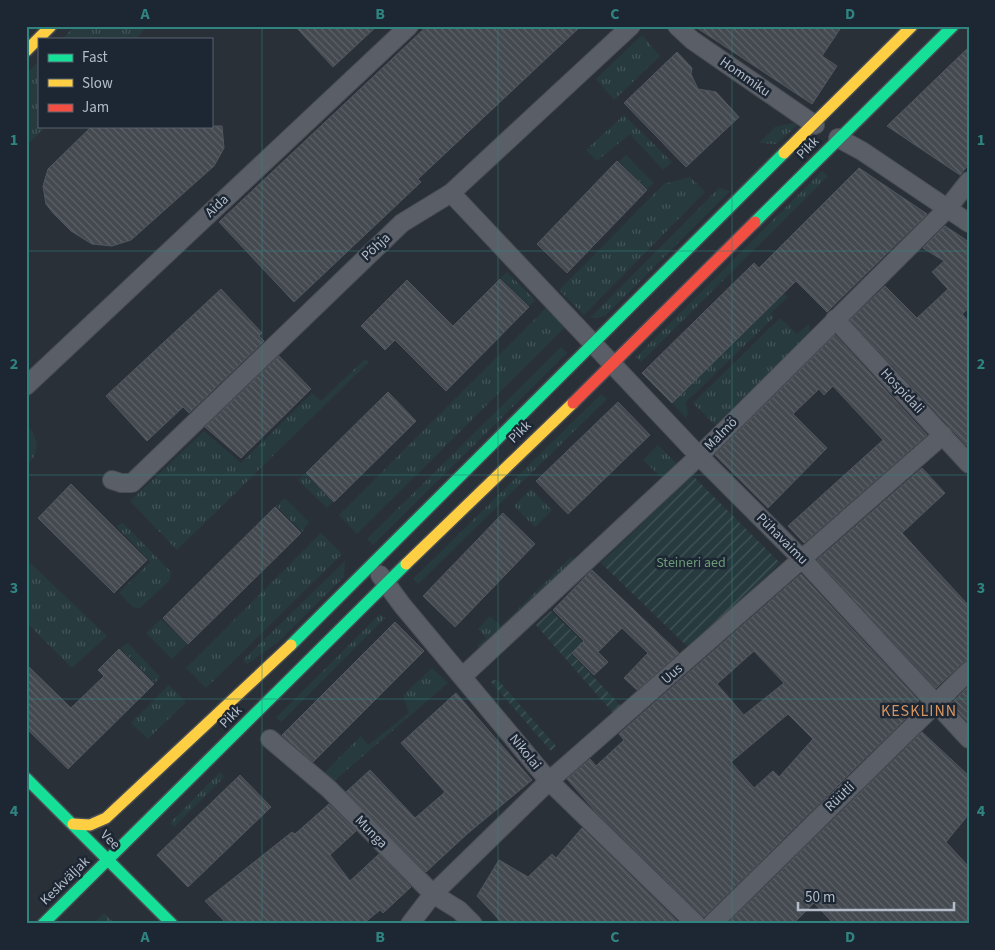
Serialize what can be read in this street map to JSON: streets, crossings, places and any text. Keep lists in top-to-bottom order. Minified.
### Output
{"streets":{"main road":["Pikk","Vee","Keskväljak"],"street":["Hommiku","Aida","Põhja","Hospidali","Malmö","Pühavaimu","Uus","Nikolai","Rüütli","Munga"]},"crossings":[["Hommiku","Pikk"],["Pikk","Pühavaimu"],["Pikk","Nikolai"],["Pikk","Vee"],["Pikk","Keskväljak"],["Põhja","Pühavaimu"],["Hospidali","Malmö"],["Hospidali","Uus"],["Malmö","Pühavaimu"],["Malmö","Nikolai"],["Pühavaimu","Uus"],["Pühavaimu","Rüütli"],["Uus","Nikolai"],["Uus","Munga"],["Vee","Keskväljak"]],"districts":["KESKLINN"],"parks":["Steineri aed"],"legend":["Fast","Slow","Jam"],"scale_bar":"50 m","grid":{"columns":["A","B","C","D"],"rows":["1","2","3","4"]}}
